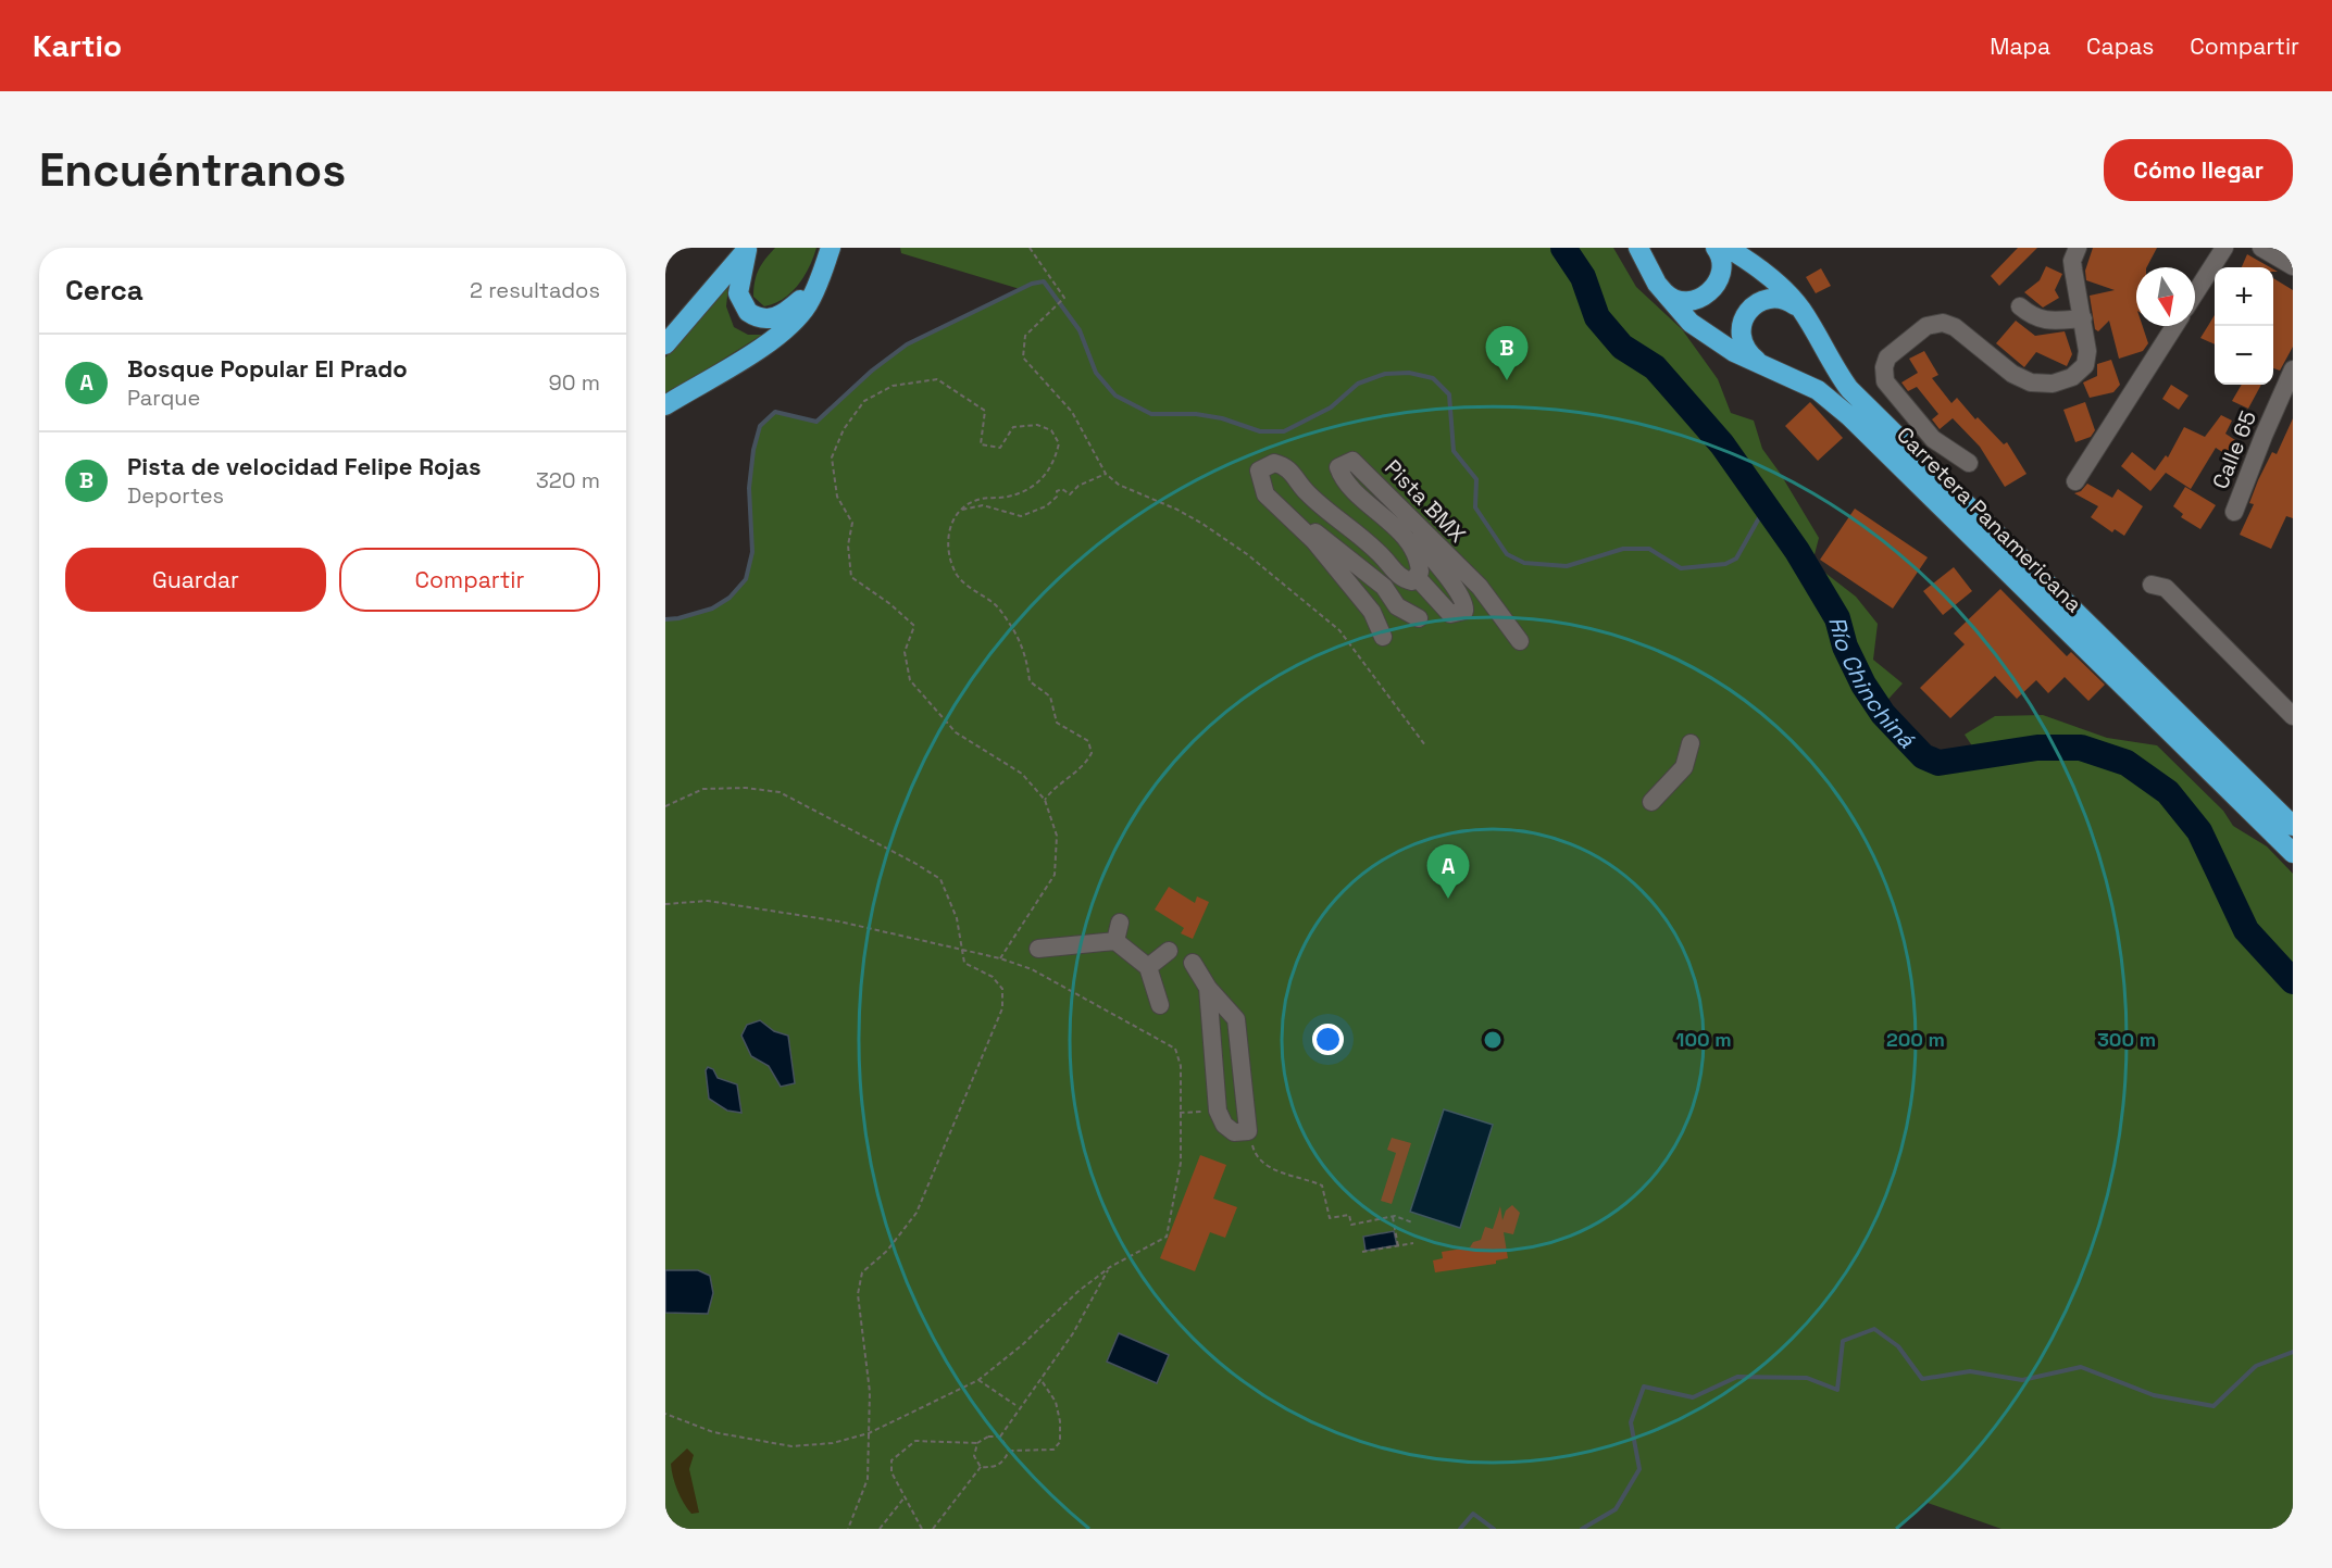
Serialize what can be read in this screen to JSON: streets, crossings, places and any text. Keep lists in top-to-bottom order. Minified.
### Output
{"streets":{"highway":["Carretera Panamericana"],"street":["Calle 65","Pista BMX"]},"water":["Río Chinchiná"],"north":"bottom","page":{"header":"Kartio","nav":["Mapa","Capas","Compartir"],"buttons":["Cómo llegar",["Guardar","Compartir"]],"title":"Encuéntranos","heading":["Cerca","2 resultados"],"map_buttons":["+","−"],"pins":["B","A"],"list":[{"mark":"A","name":"Bosque Popular El Prado","note":"Parque","value":"90 m"},{"mark":"B","name":"Pista de velocidad Felipe Rojas","note":"Deportes","value":"320 m"}]},"rings":["100 m","200 m","300 m"]}
